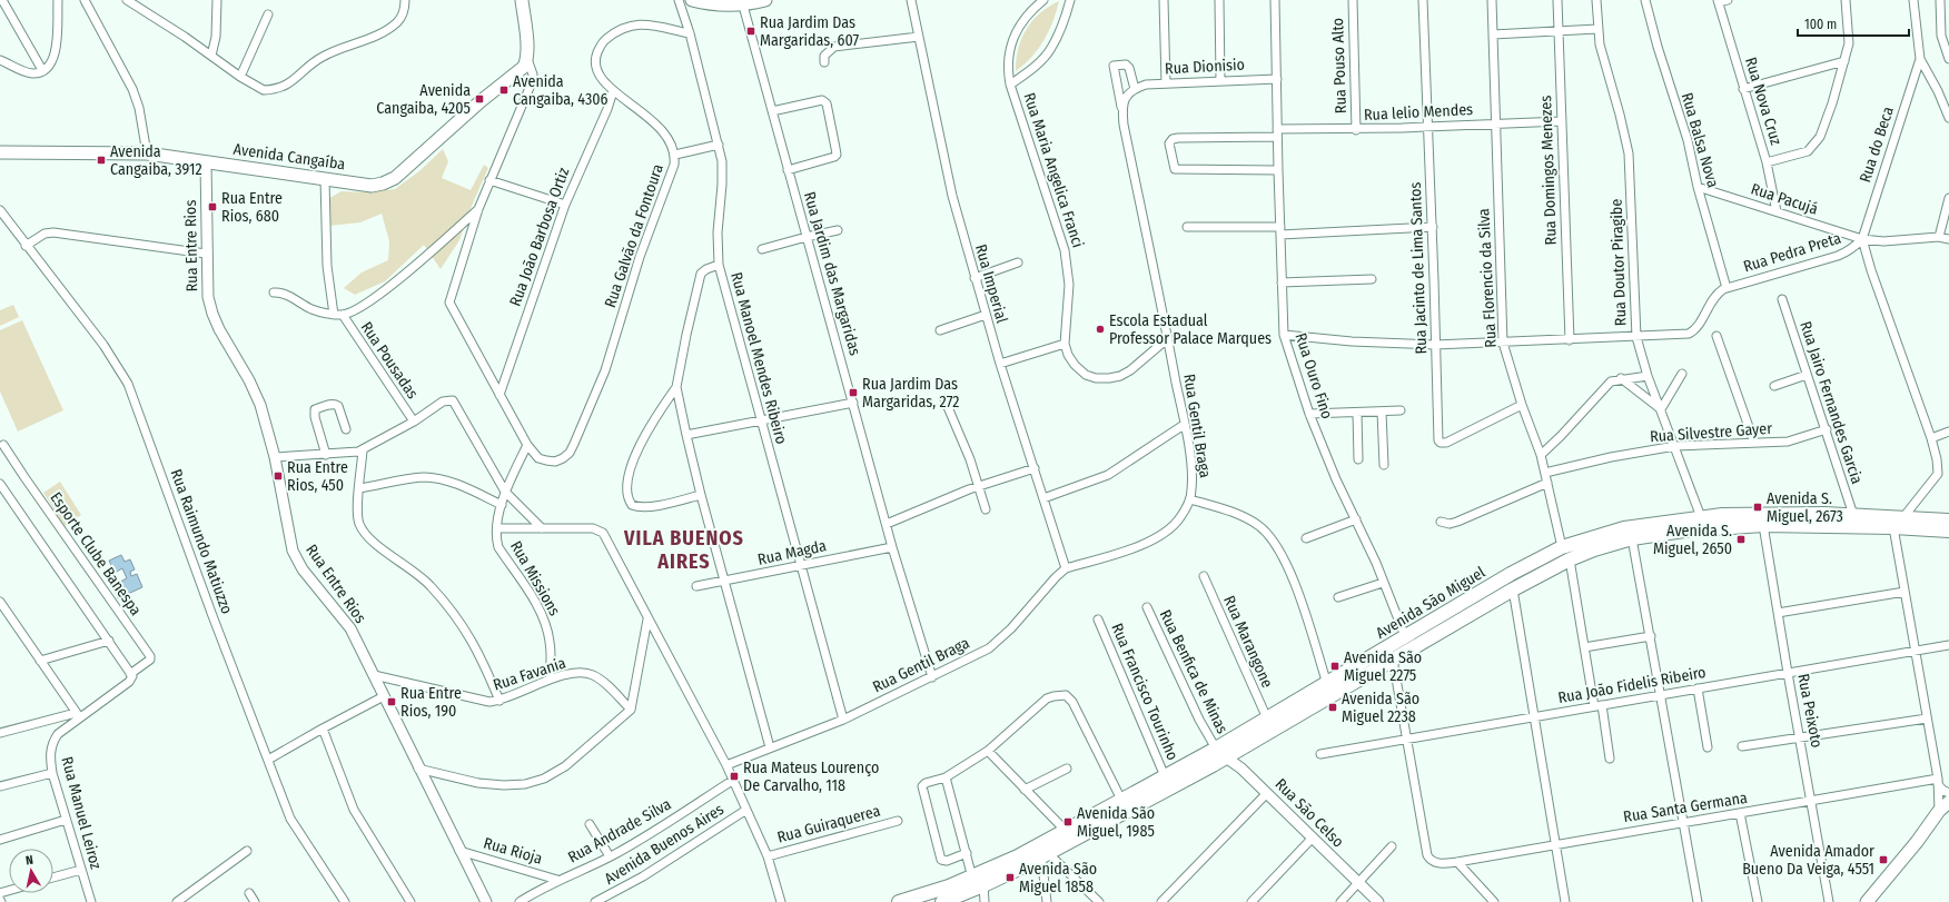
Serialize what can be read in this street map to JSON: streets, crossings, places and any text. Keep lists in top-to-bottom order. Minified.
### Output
{"streets":{"main road":["Avenida Cangaíba","Avenida São Miguel"],"street":["Rua Pouso Alto","Rua Dionisio","Rua Nova Cruz","Rua lelio Mendes","Rua Balsa Nova","Rua do Beca","Rua Maria Angelica Franci","Rua Domingos Menezes","Rua Pacujá","Rua Galvão da Fontoura","Rua João Barbosa Ortiz","Rua Entre Rios","Rua Pedra Preta","Rua Doutor Piragibe","Rua Jacinto de Lima Santos","Rua Jardim das Margaridas","Rua Florencio da Silva","Rua Imperial","Rua Manoel Mendes Ribeiro","Rua Pousadas","Rua Ouro Fino","Rua Jairo Fernandes Garcia","Rua Gentil Braga","Rua Silvestre Gayer","Rua Raimundo Matiuzzo","Rua Magda","Esporte Clube Banespa","Rua Missions","Rua Marangone","Rua Benfica de Minas","Rua Favania","Rua João Fidelis Ribeiro","Rua Francisco Tourinho","Rua Peixoto","Rua Santa Germana","Rua Manuel Leiroz","Rua São Celso","Rua Guiraquerea","Rua Andrade Silva","Avenida Buenos Aires","Rua Rioja"]},"crossings":[["Rua Pouso Alto","Rua lelio Mendes"],["Rua Dionisio","Rua Ouro Fino"],["Rua Dionisio","Rua Gentil Braga"],["Rua Nova Cruz","Rua Pacujá"],["Rua lelio Mendes","Rua Domingos Menezes"],["Rua lelio Mendes","Rua Jacinto de Lima Santos"],["Rua lelio Mendes","Rua Florencio da Silva"],["Rua lelio Mendes","Rua Ouro Fino"],["Rua Balsa Nova","Rua Pacujá"],["Rua Balsa Nova","Rua Pedra Preta"],["Rua do Beca","Rua Pacujá"],["Rua do Beca","Rua Pedra Preta"],["Avenida Cangaíba","Rua Entre Rios"],["Rua Maria Angelica Franci","Rua Gentil Braga"],["Rua Pacujá","Rua Pedra Preta"],["Rua Galvão da Fontoura","Rua João Barbosa Ortiz"],["Rua Galvão da Fontoura","Rua Manoel Mendes Ribeiro"],["Rua Galvão da Fontoura","Rua Missions"],["Rua Entre Rios","Rua Favania"],["Rua Entre Rios","Rua Rioja"],["Rua Doutor Piragibe","Rua Silvestre Gayer"],["Rua Doutor Piragibe","Avenida São Miguel"],["Rua Jacinto de Lima Santos","Rua Florencio da Silva"],["Rua Jardim das Margaridas","Rua Gentil Braga"],["Rua Jardim das Margaridas","Rua Magda"],["Rua Florencio da Silva","Rua Silvestre Gayer"],["Rua Florencio da Silva","Avenida São Miguel"],["Rua Imperial","Rua Gentil Braga"],["Rua Manoel Mendes Ribeiro","Rua Gentil Braga"],["Rua Manoel Mendes Ribeiro","Rua Magda"],["Rua Ouro Fino","Avenida São Miguel"],["Rua Jairo Fernandes Garcia","Rua Silvestre Gayer"],["Rua Jairo Fernandes Garcia","Avenida São Miguel"],["Rua Missions","Rua Favania"],["Avenida São Miguel","Rua Marangone"],["Avenida São Miguel","Rua Benfica de Minas"],["Avenida São Miguel","Rua Francisco Tourinho"],["Avenida São Miguel","Rua Peixoto"],["Avenida São Miguel","Rua São Celso"],["Rua Benfica de Minas","Rua São Celso"],["Rua João Fidelis Ribeiro","Rua Peixoto"],["Rua João Fidelis Ribeiro","Rua Santa Germana"],["Rua Peixoto","Rua Santa Germana"],["Rua Andrade Silva","Rua Rioja"]],"districts":["VILA BUENOS AIRES"],"places":{"transit":["Rua Jardim Das Margaridas, 607","Avenida Cangaiba, 4306","Avenida Cangaiba, 4205","Avenida Cangaiba, 3912","Rua Entre Rios, 680","Rua Jardim Das Margaridas, 272","Rua Entre Rios, 450","Avenida S. Miguel, 2673","Avenida S. Miguel, 2650","Avenida São Miguel 2275","Rua Entre Rios, 190","Avenida São Miguel 2238","Rua Mateus Lourenço De Carvalho, 118","Avenida São Miguel, 1985","Avenida Amador Bueno Da Veiga, 4551","Avenida São Miguel 1858"],"other":["Escola Estadual Professor Palace Marques"]},"scale_bar":"100 m","north":"top"}
